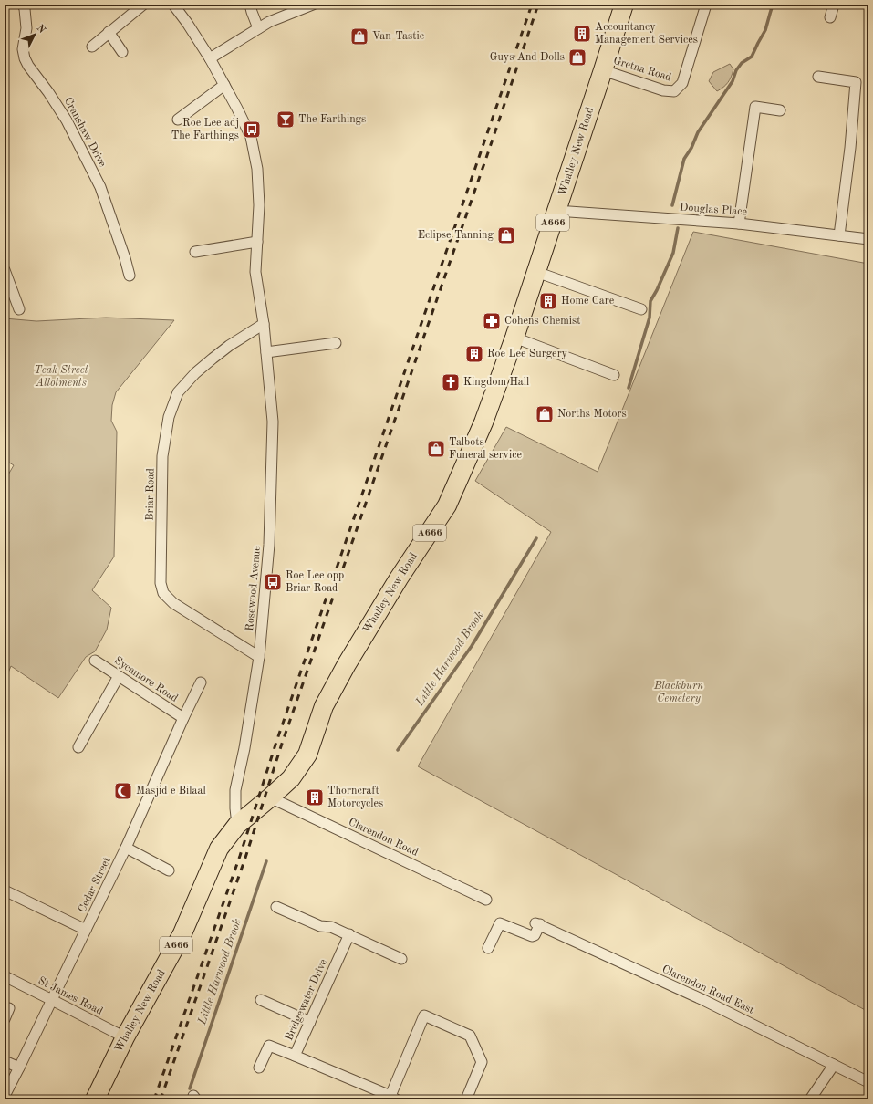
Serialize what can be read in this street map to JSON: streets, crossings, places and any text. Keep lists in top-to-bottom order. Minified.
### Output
{"streets":{"highway":["Whalley New Road","A666"],"street":["Gretna Road","Cranshaw Drive","Douglas Place","Briar Road","Rosewood Avenue","Sycamore Road","Clarendon Road","Cedar Street","Clarendon Road East","St James Road","Bridgewater Drive"]},"crossings":[["Gretna Road","Whalley New Road"],["Whalley New Road","Douglas Place"],["Whalley New Road","Rosewood Avenue"],["Whalley New Road","Clarendon Road"],["Whalley New Road","St James Road"],["Briar Road","Rosewood Avenue"],["Sycamore Road","Cedar Street"],["Cedar Street","St James Road"]],"water":["Little Harwood Brook"],"parks":["Teak Street Allotments","Blackburn Cemetery"],"places":{"building":["Accountancy Management Services","Home Care","Roe Lee Surgery","Thorncraft Motorcycles"],"shop":["Van-Tastic","Guys And Dolls","Eclipse Tanning","Norths Motors","Talbots Funeral service"],"bar":["The Farthings"],"bus stop":["Roe Lee adj The Farthings","Roe Lee opp Briar Road"],"pharmacy":["Cohens Chemist"],"church":["Kingdom Hall"],"mosque":["Masjid e Bilaal"]},"north":"top right"}
